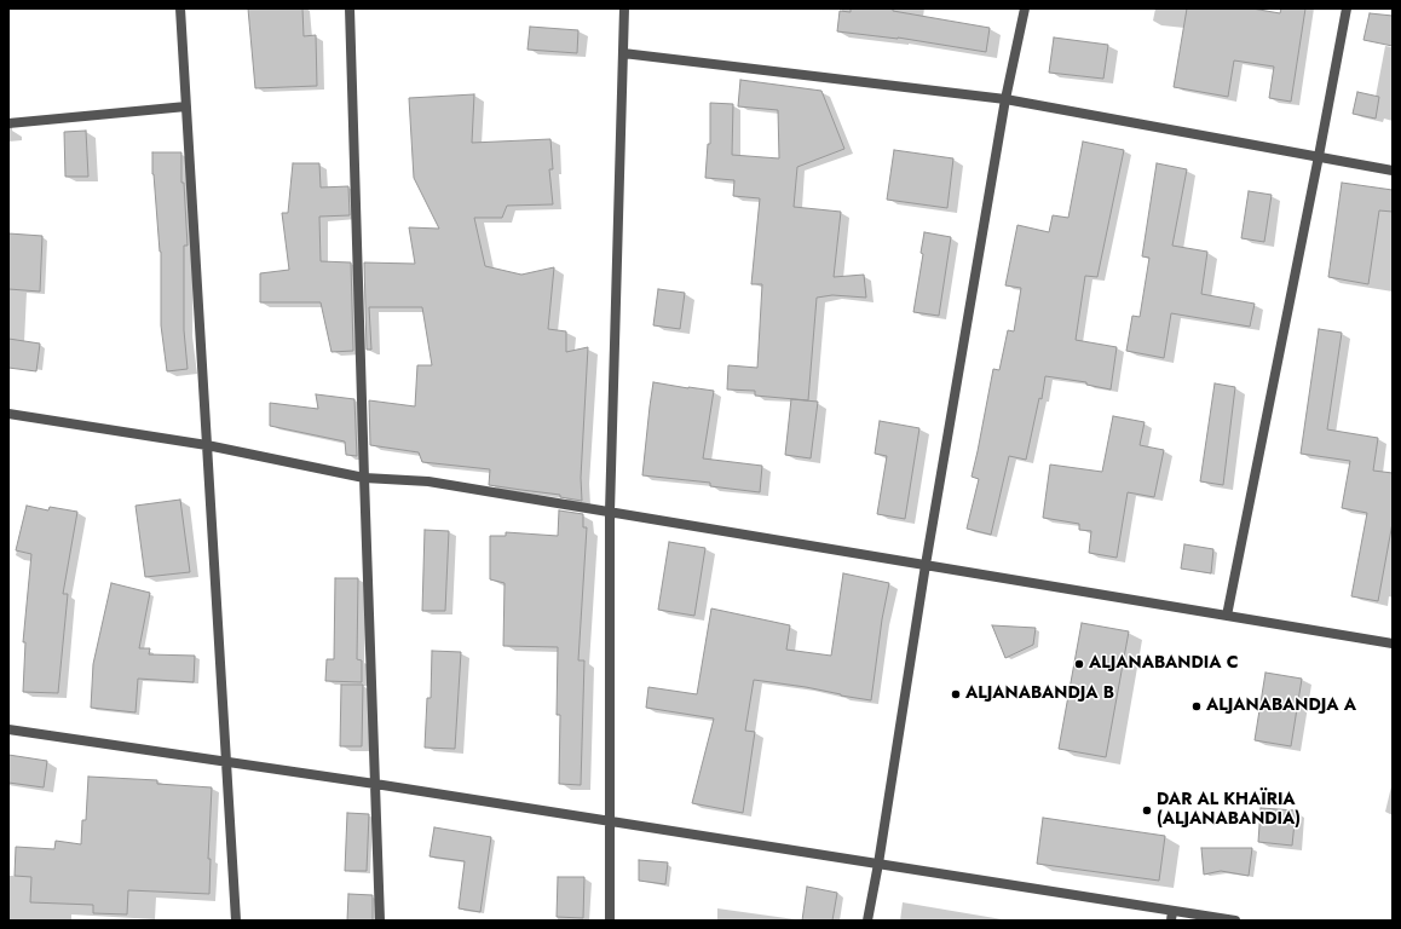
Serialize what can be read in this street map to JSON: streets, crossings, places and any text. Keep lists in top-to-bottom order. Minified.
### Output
{"places":["ALJANABANDIA C","ALJANABANDJA B","ALJANABANDJA A","DAR AL KHAÏRIA (ALJANABANDIA)"]}
